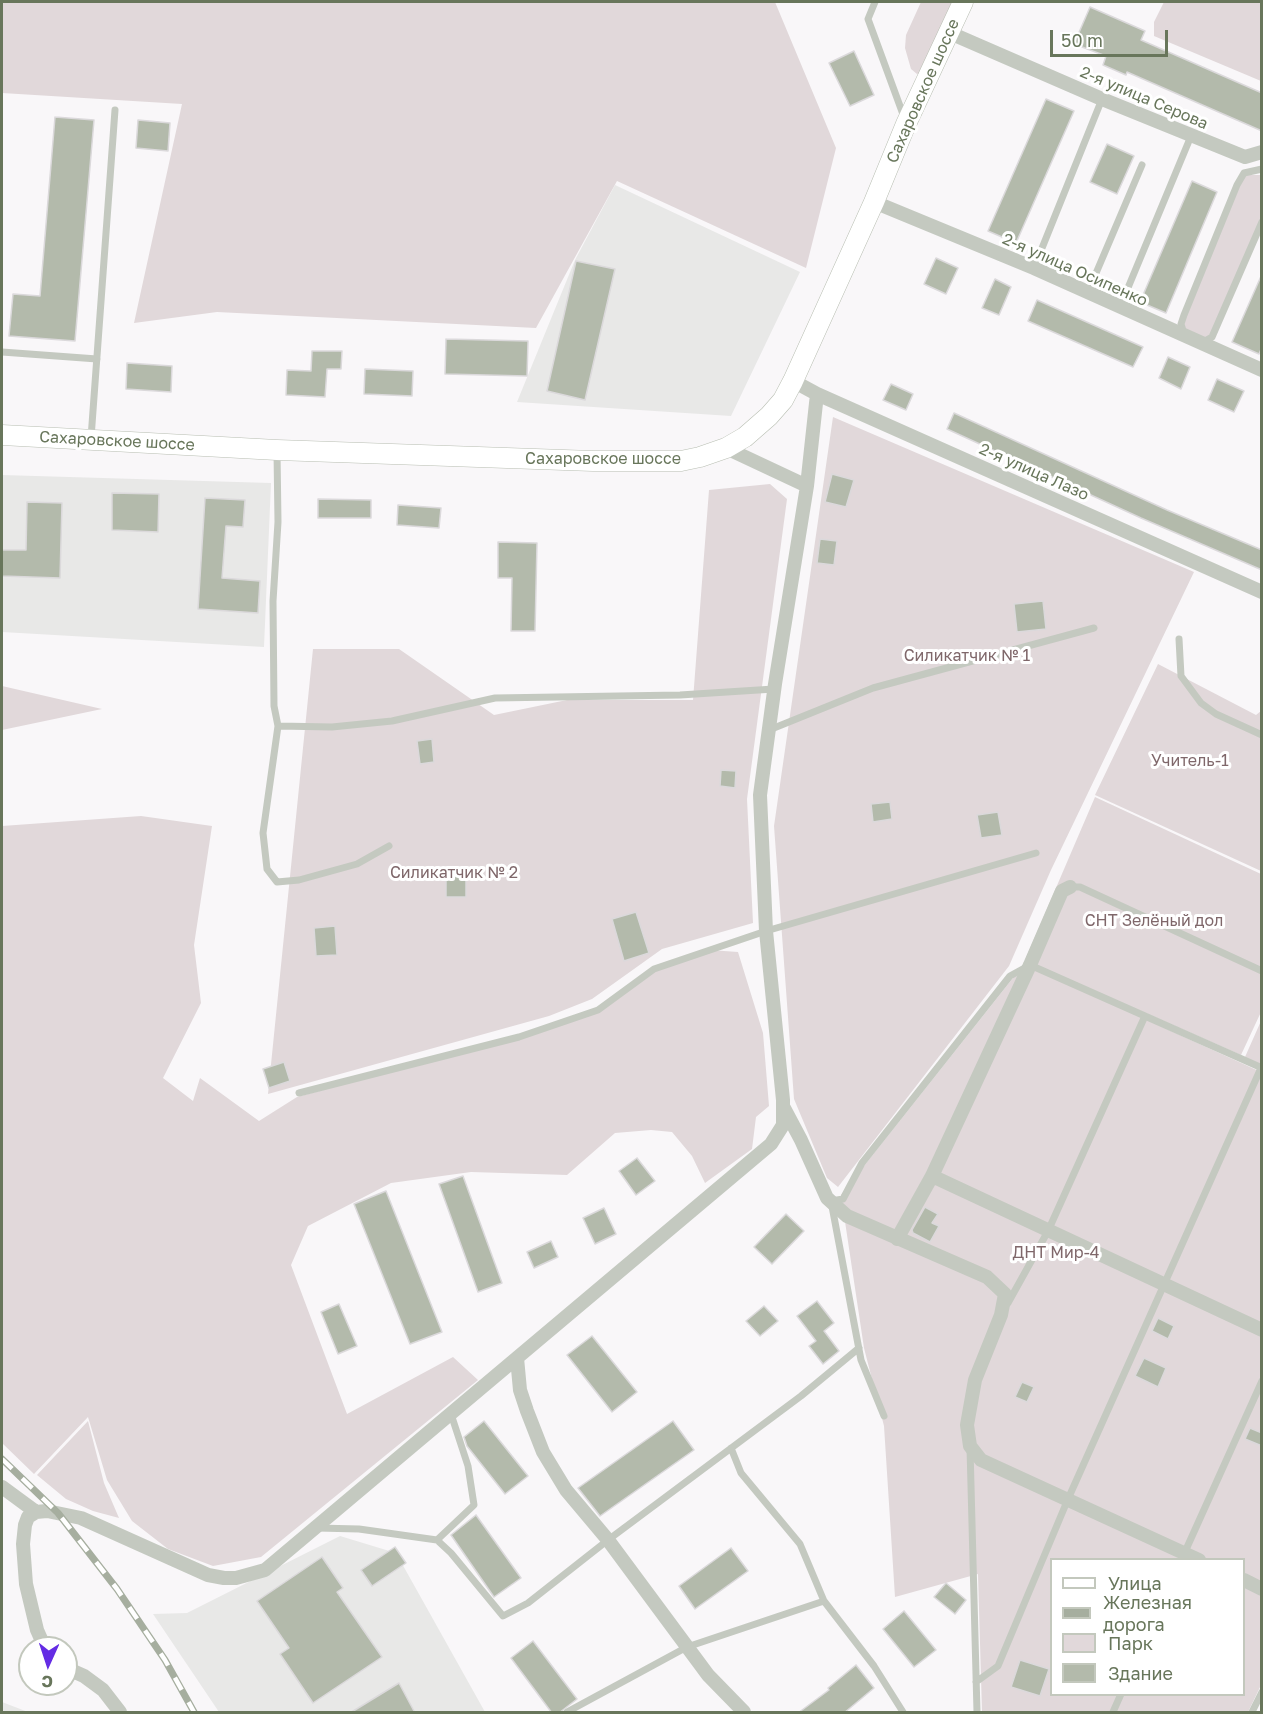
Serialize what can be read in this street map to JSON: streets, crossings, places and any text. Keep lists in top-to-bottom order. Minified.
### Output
{"streets":{"main road":["Сахаровское шоссе"],"street":["2-я улица Серова","2-я улица Осипенко","2-я улица Лазо"]},"crossings":[["Сахаровское шоссе","2-я улица Серова"],["Сахаровское шоссе","2-я улица Осипенко"],["Сахаровское шоссе","2-я улица Лазо"]],"parks":["Силикатчик № 1","Учитель-1","Силикатчик № 2","СНТ Зелёный дол","ДНТ Мир-4"],"legend":["Улица","Железная дорога","Парк","Здание"],"scale_bar":"50 m","north":"bottom"}
